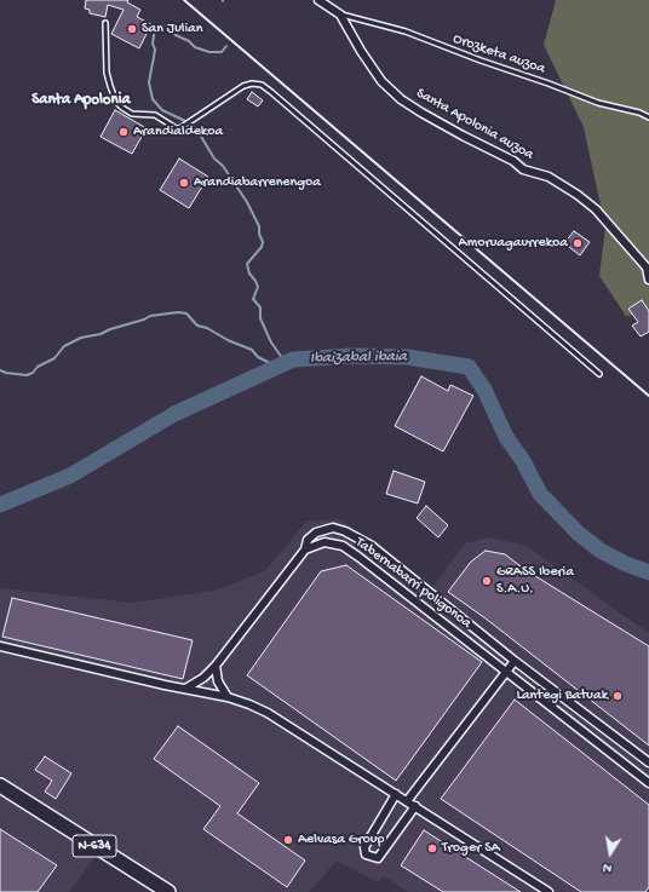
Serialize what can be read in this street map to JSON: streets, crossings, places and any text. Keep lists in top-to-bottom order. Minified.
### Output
{"streets":{"highway":["N-634"],"street":["Santa Apolonia auzoa","Tabernabarri poligonoa"],"lane":["Orozketa auzoa"]},"crossings":[["Orozketa auzoa","Santa Apolonia auzoa"]],"districts":["Santa Apolonia"],"water":["Ibaizabal ibaia"],"places":["San Julian","Arandialdekoa","Arandiabarrenengoa","Amoruagaurrekoa","GRASS Iberia S.A.U.","Lantegi Batuak","Aelvasa Group","Troger SA"],"north":"bottom"}
